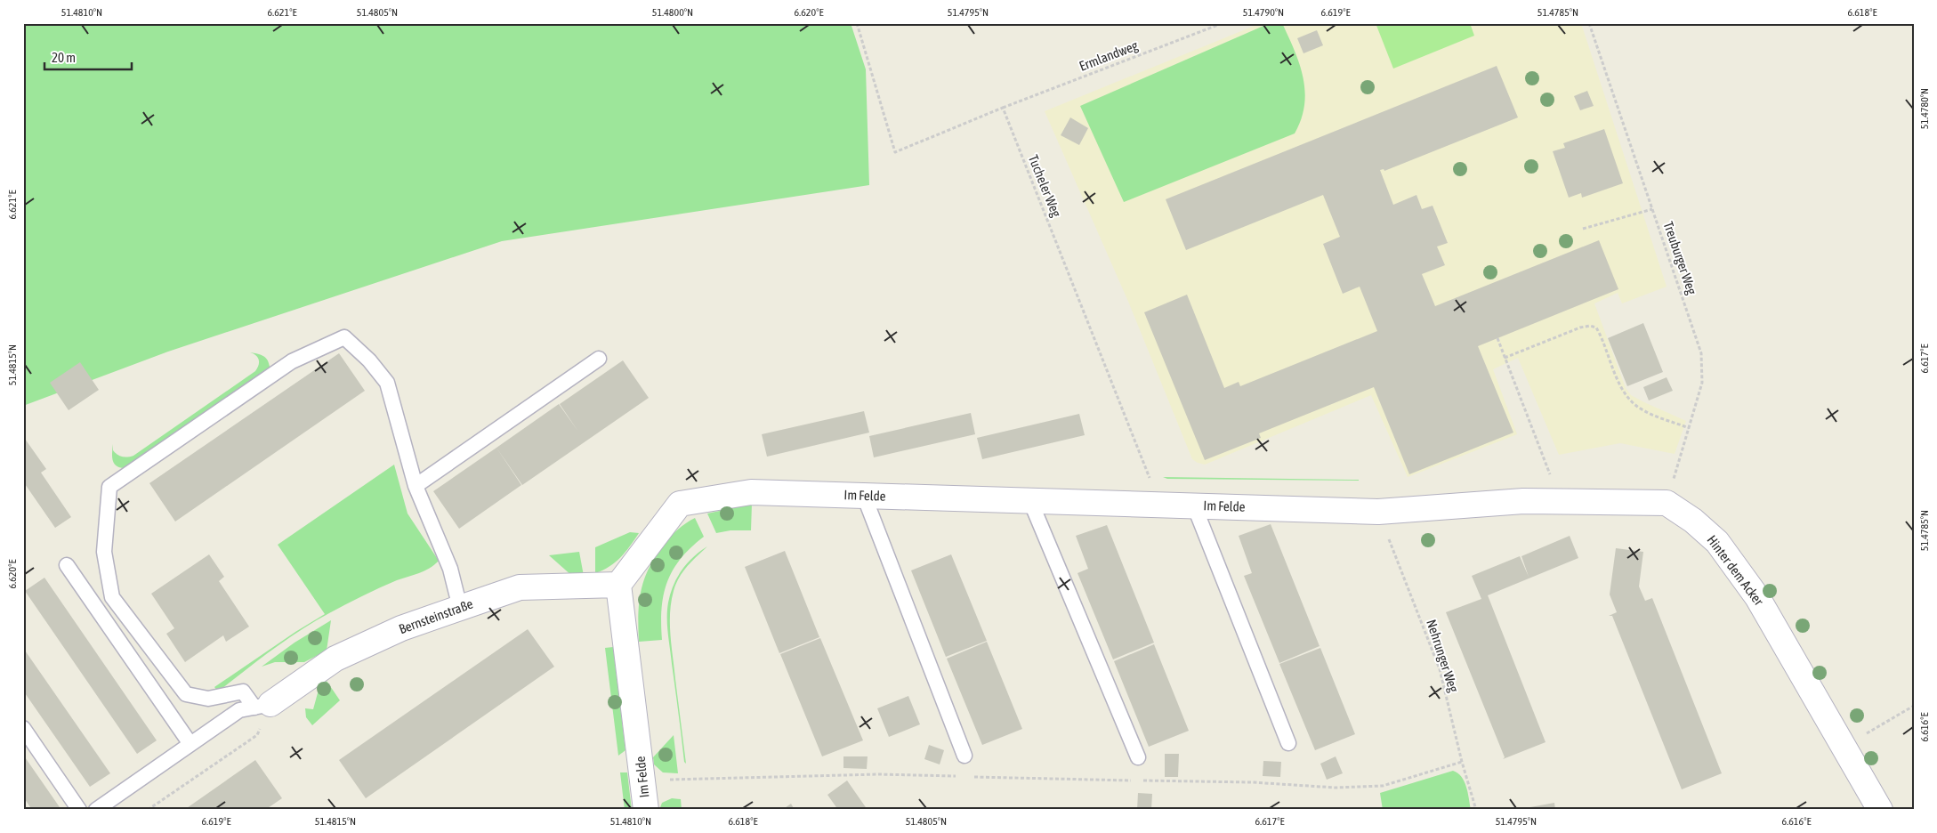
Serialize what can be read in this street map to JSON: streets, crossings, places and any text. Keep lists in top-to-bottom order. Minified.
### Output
{"streets":{"street":["Im Felde","Hinter dem Acker","Bernsteinstraße"],"path":["Ermlandweg","Tucheler Weg","Treuburger Weg","Nehrunger Weg"]},"crossings":[["Ermlandweg","Tucheler Weg"],["Tucheler Weg","Im Felde"],["Treuburger Weg","Hinter dem Acker"],["Im Felde","Bernsteinstraße"],["Im Felde","Nehrunger Weg"]],"scale_bar":"20 m","coordinates":["51.4810°N","6.621°E","51.4805°N","51.4800°N","6.620°E","51.4795°N","51.4790°N","6.619°E","51.4785°N","6.618°E","51.4780°N","6.617°E","51.4815°N","6.616°E"]}
